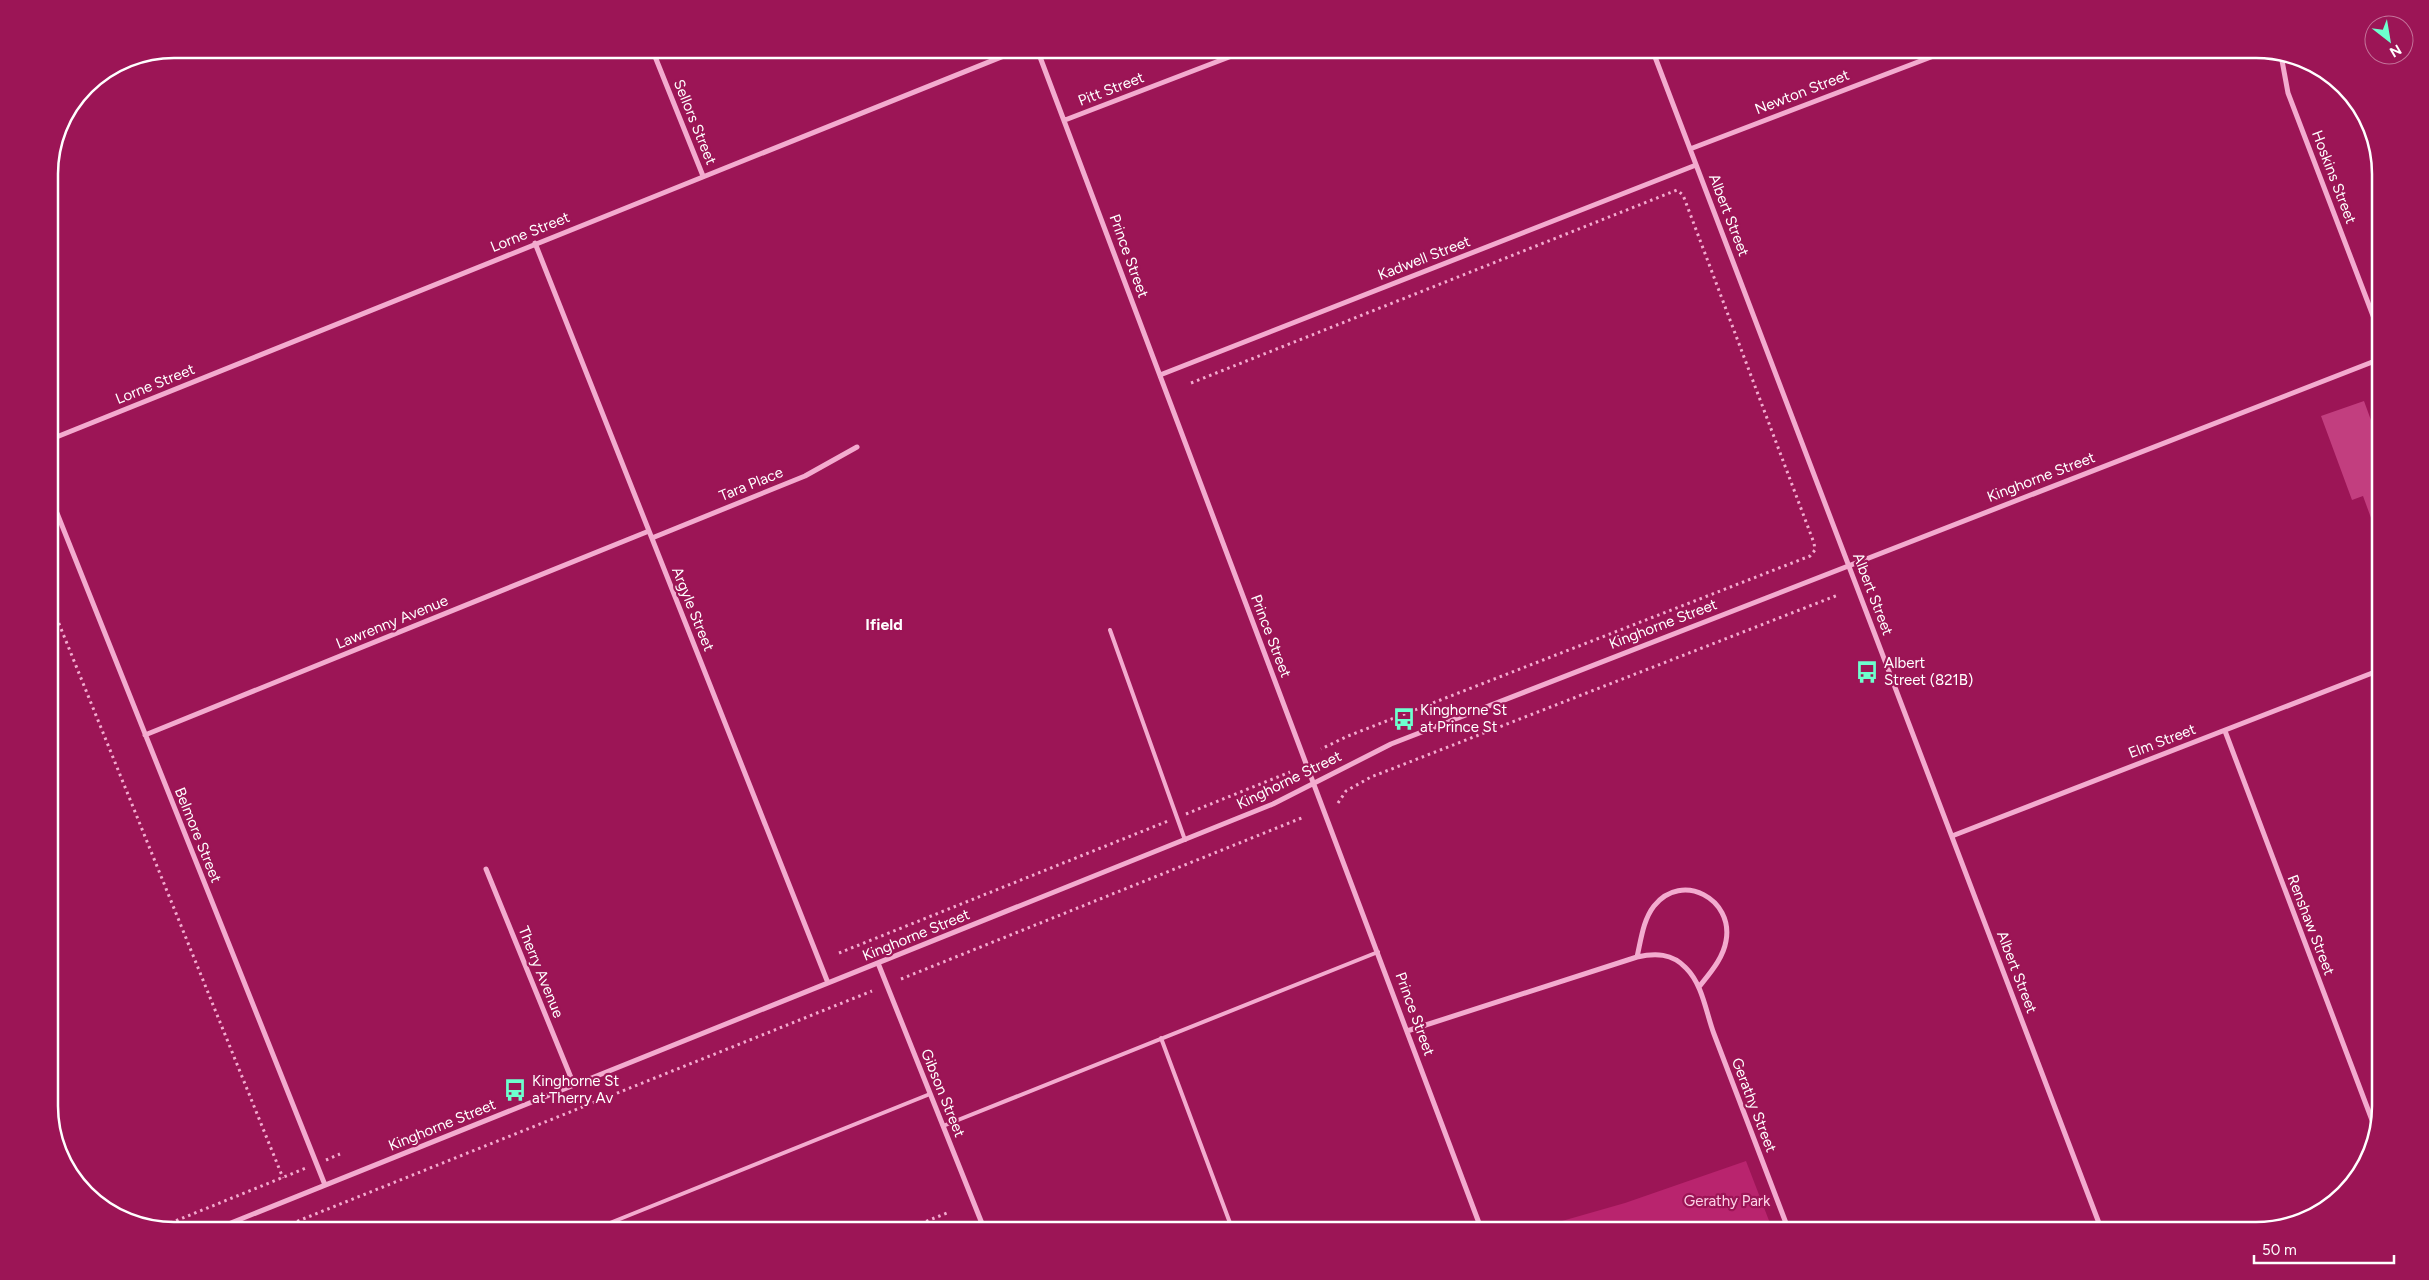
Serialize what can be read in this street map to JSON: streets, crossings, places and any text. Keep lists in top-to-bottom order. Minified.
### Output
{"streets":{"street":["Pitt Street","Newton Street","Sellors Street","Hoskins Street","Albert Street","Lorne Street","Prince Street","Kadwell Street","Kinghorne Street","Tara Place","Argyle Street","Lawrenny Avenue","Elm Street","Belmore Street","Renshaw Street","Therry Avenue","Gibson Street","Gerathy Street"]},"crossings":[["Pitt Street","Prince Street"],["Newton Street","Albert Street"],["Sellors Street","Lorne Street"],["Albert Street","Kadwell Street"],["Albert Street","Kinghorne Street"],["Albert Street","Elm Street"],["Lorne Street","Argyle Street"],["Prince Street","Kadwell Street"],["Prince Street","Kinghorne Street"],["Prince Street","Gerathy Street"],["Kinghorne Street","Argyle Street"],["Kinghorne Street","Belmore Street"],["Kinghorne Street","Therry Avenue"],["Kinghorne Street","Gibson Street"],["Tara Place","Argyle Street"],["Argyle Street","Lawrenny Avenue"],["Lawrenny Avenue","Belmore Street"],["Elm Street","Renshaw Street"]],"districts":["Ifield"],"parks":["Gerathy Park"],"places":{"bus stop":["Albert Street (821B)","Kinghorne St at Prince St","Kinghorne St at Therry Av"]},"scale_bar":"50 m","north":"bottom right"}
